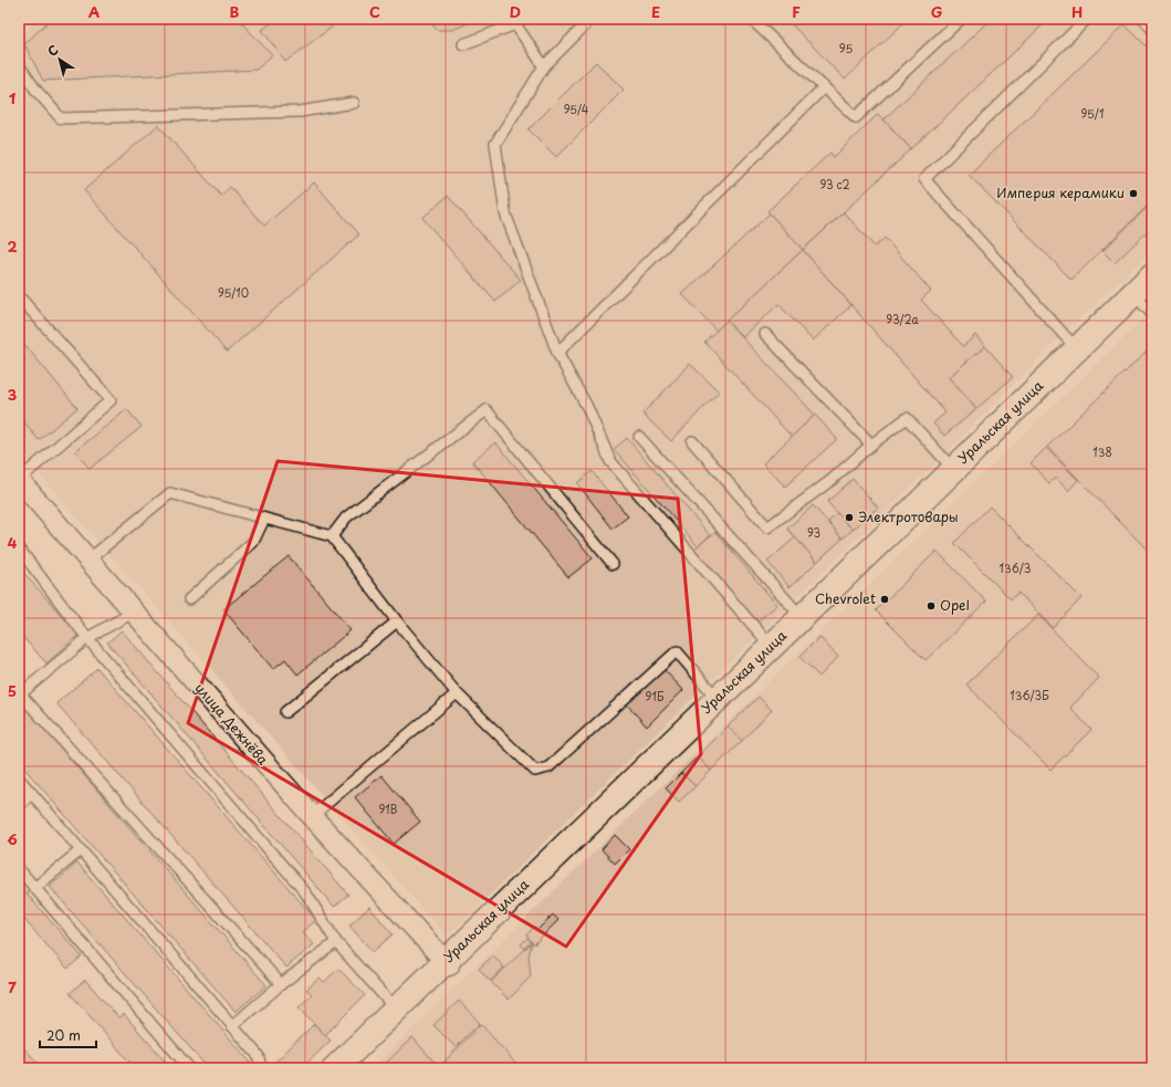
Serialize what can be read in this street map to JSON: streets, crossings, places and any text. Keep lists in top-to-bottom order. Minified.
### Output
{"streets":{"main road":["Уральская улица"],"street":["улица Дежнёва"]},"crossings":[["Уральская улица","улица Дежнёва"]],"places":["Империя керамики","Электротовары","Chevrolet","Opel"],"house_numbers":["95","95/4","95/1","93 с2","95/10","93/2а","138","93","136/3","136/3Б","91Б","91В"],"scale_bar":"20 m","north":"top left","grid":{"columns":["A","B","C","D","E","F","G","H"],"rows":["1","2","3","4","5","6","7"]}}
